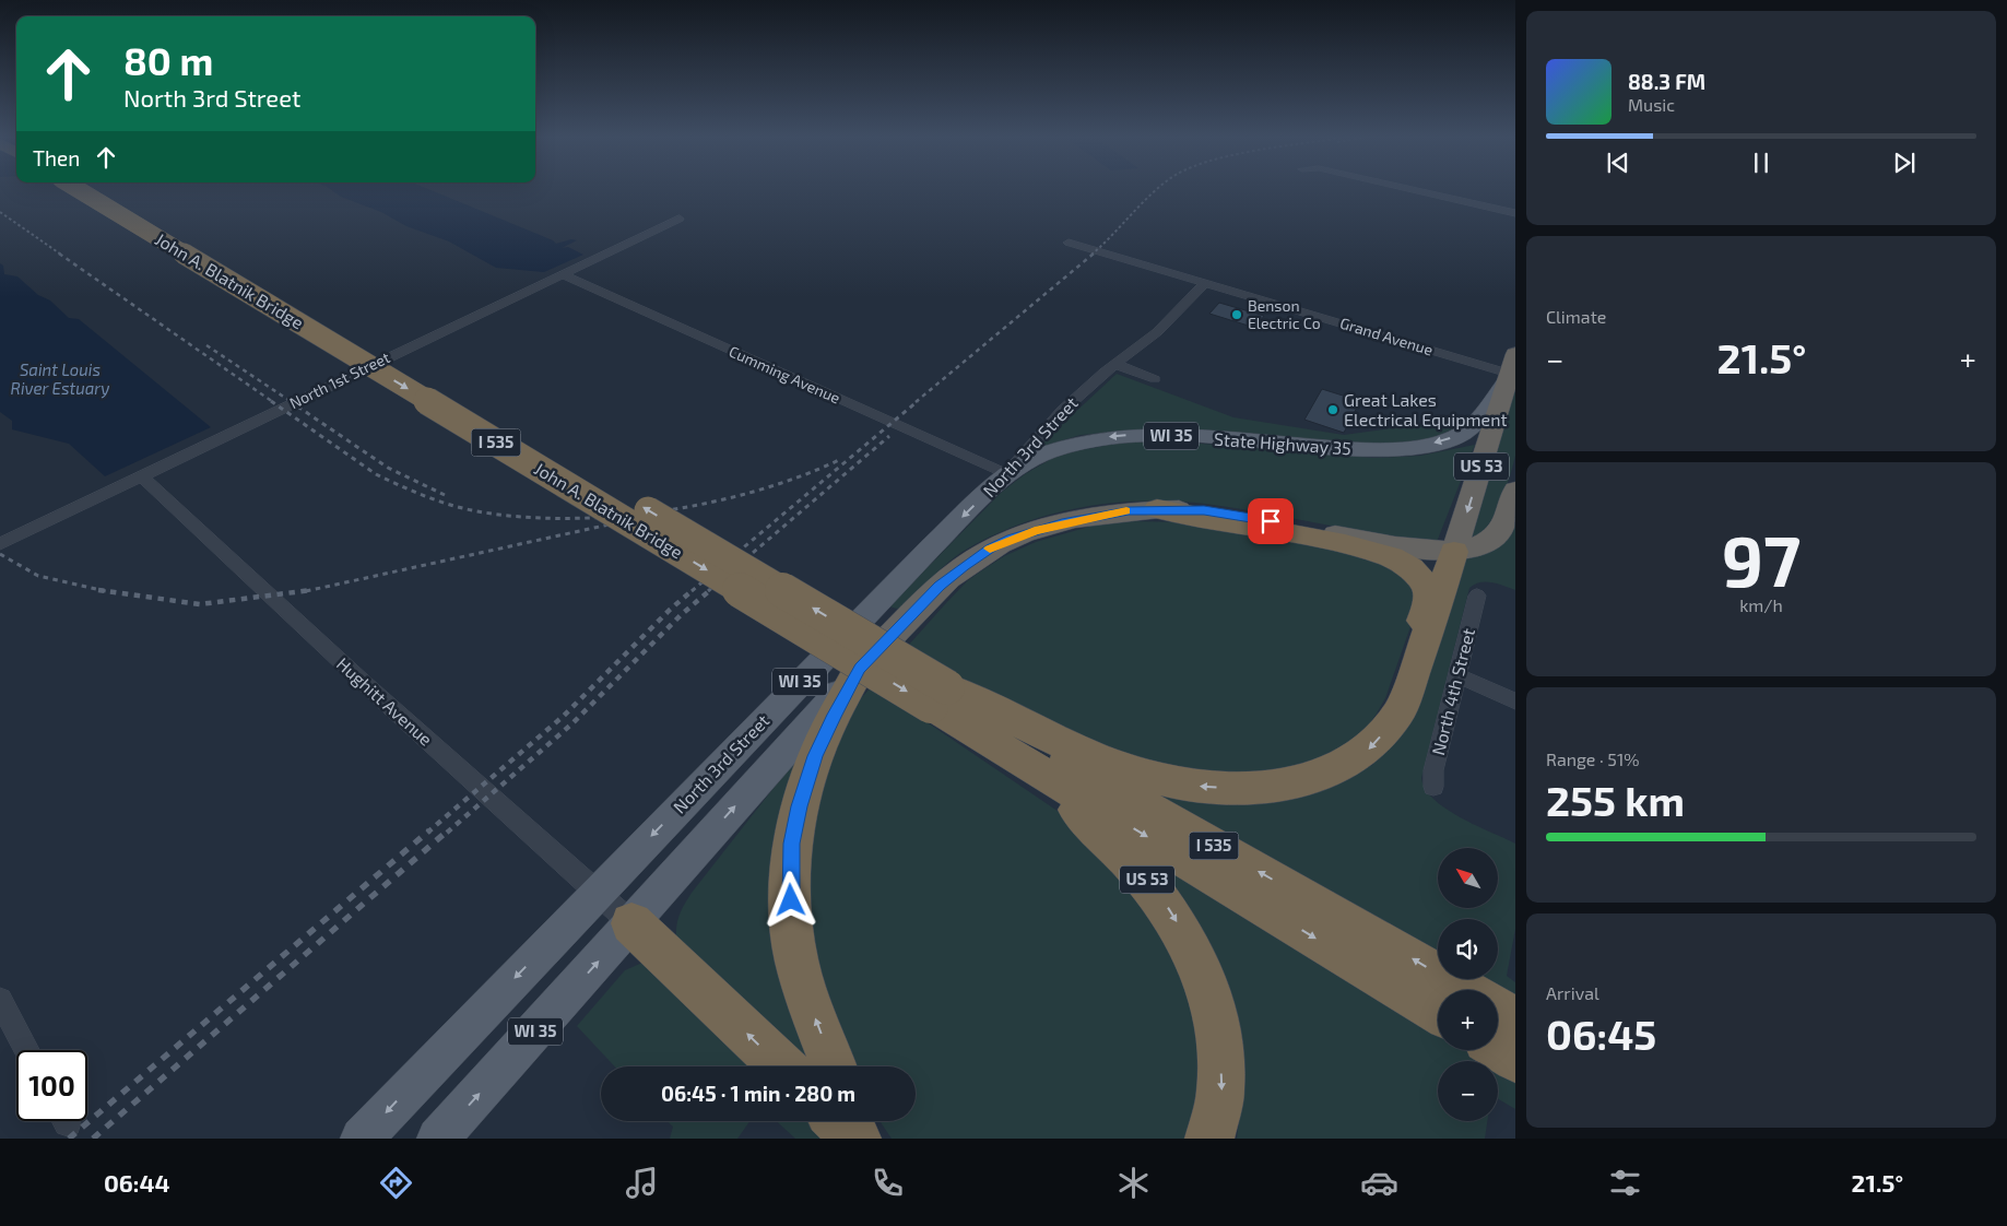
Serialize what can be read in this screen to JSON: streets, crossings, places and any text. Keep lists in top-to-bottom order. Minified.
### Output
{"streets":{"highway":["John A. Blatnik Bridge","I 535","North 3rd Street","US 53"],"main road":["WI 35","State Highway 35"],"street":["Grand Avenue","Cumming Avenue","North 1st Street","North 4th Street","Hughitt Avenue"]},"crossings":[["John A. Blatnik Bridge","I 535"],["John A. Blatnik Bridge","US 53"],["Grand Avenue","State Highway 35"],["Grand Avenue","North 3rd Street"],["Grand Avenue","US 53"],["Cumming Avenue","North 1st Street"],["Cumming Avenue","State Highway 35"],["Cumming Avenue","North 3rd Street"],["North 1st Street","Hughitt Avenue"],["I 535","US 53"],["State Highway 35","North 3rd Street"],["State Highway 35","US 53"],["North 3rd Street","US 53"],["North 3rd Street","Hughitt Avenue"]],"one_way":["State Highway 35"],"water":["Saint Louis River Estuary"],"places":["Benson Electric Co","Great Lakes Electrical Equipment"],"north":"top left","page":{"turn":["80 m","North 3rd Street"],"song":["88.3 FM","Music"],"then":"Then","tile":["Climate",["97","km/h"],["Range · 51%","255 km"],["Arrival","06:45"]],"heat":["−","21.5°","+"],"map_buttons":["+","−"],"limit":"100","trip":"06:45 · 1 min · 280 m","tabs":["06:44","21.5°"]}}
